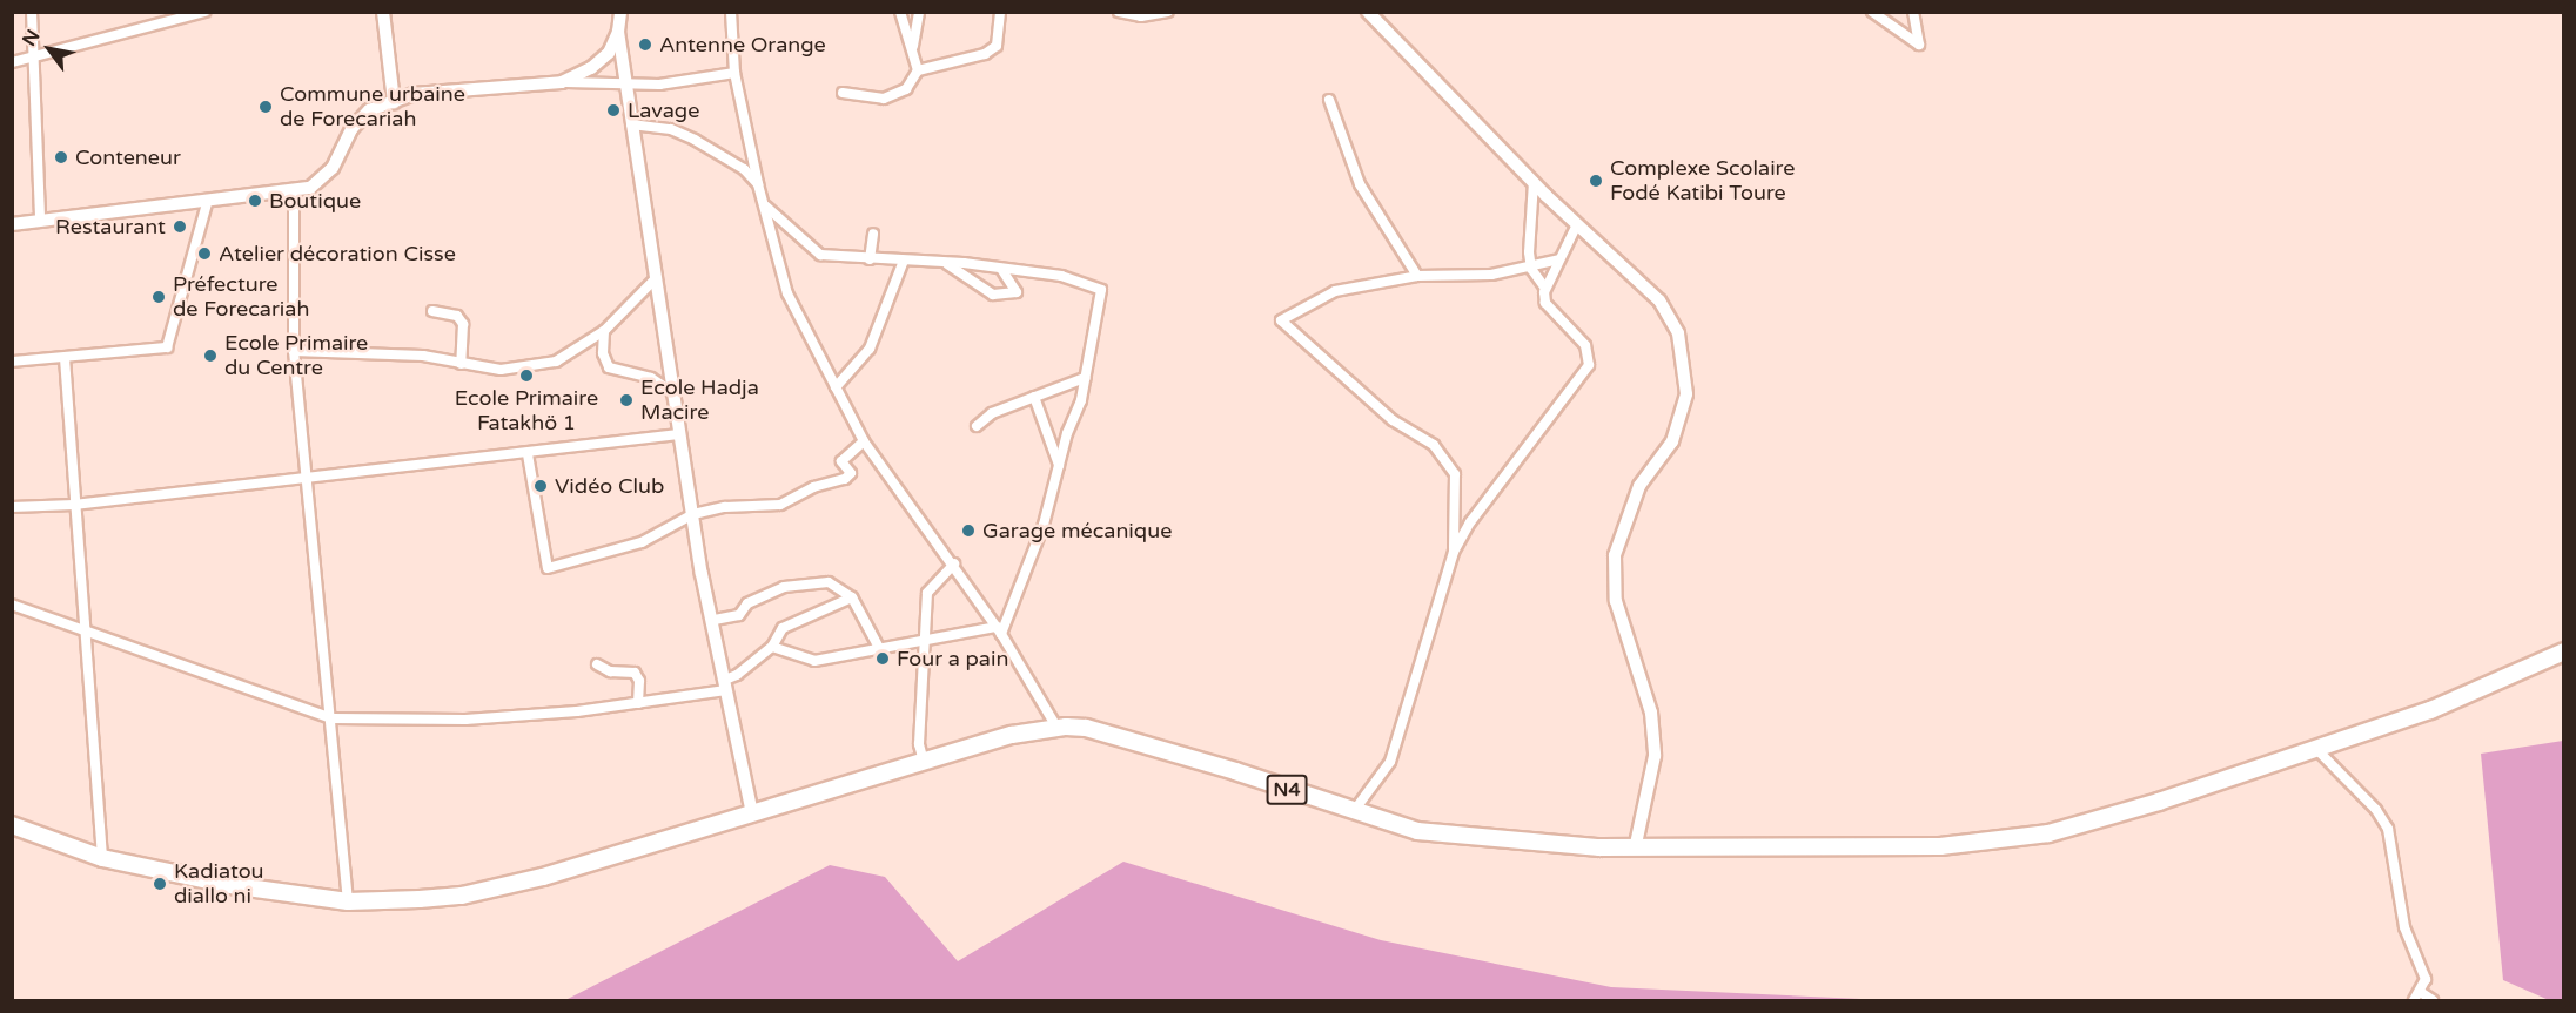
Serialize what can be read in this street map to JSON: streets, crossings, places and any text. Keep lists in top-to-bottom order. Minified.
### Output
{"streets":{"highway":["N4"]},"places":["Antenne Orange","Commune urbaine de Forecariah","Lavage","Conteneur","Complexe Scolaire Fodé Katibi Toure","Boutique","Restaurant","Atelier décoration Cisse","Préfecture de Forecariah","Ecole Primaire du Centre","Ecole Primaire Fatakhö 1","Ecole Hadja Macire","Vidéo Club","Garage mécanique","Four a pain","Kadiatou diallo ni"],"north":"top left"}
